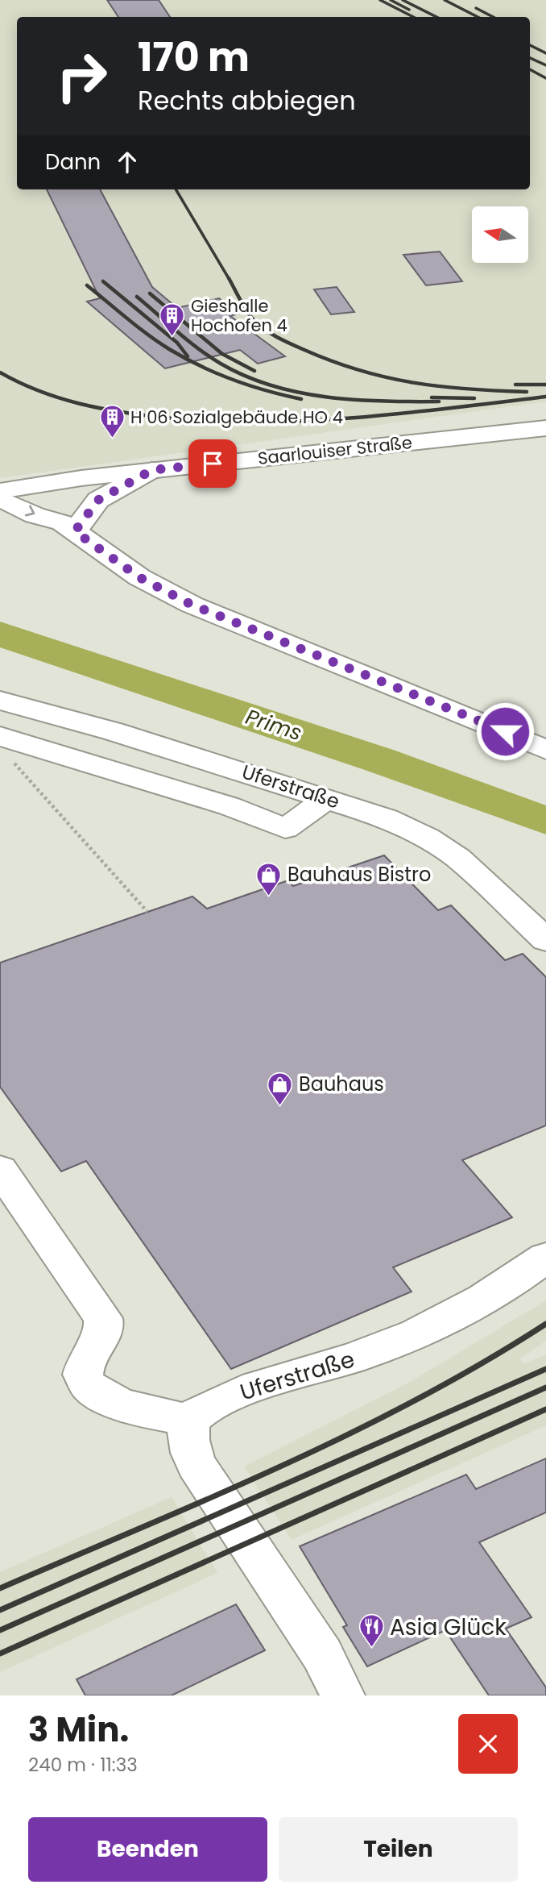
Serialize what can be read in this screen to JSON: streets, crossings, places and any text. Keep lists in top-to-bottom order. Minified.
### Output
{"streets":{"street":["Saarlouiser Straße","Uferstraße"]},"water":["Prims"],"places":{"building":["Gieshalle Hochofen 4","H 06 Sozialgebäude HO 4"],"shop":["Bauhaus Bistro","Bauhaus"],"restaurant":["Asia Glück"]},"north":"left","page":{"turn":["170 m","Rechts abbiegen"],"then":"Dann","heading":["3 Min.","240 m · 11:33"],"buttons":["Beenden","Teilen"]}}
